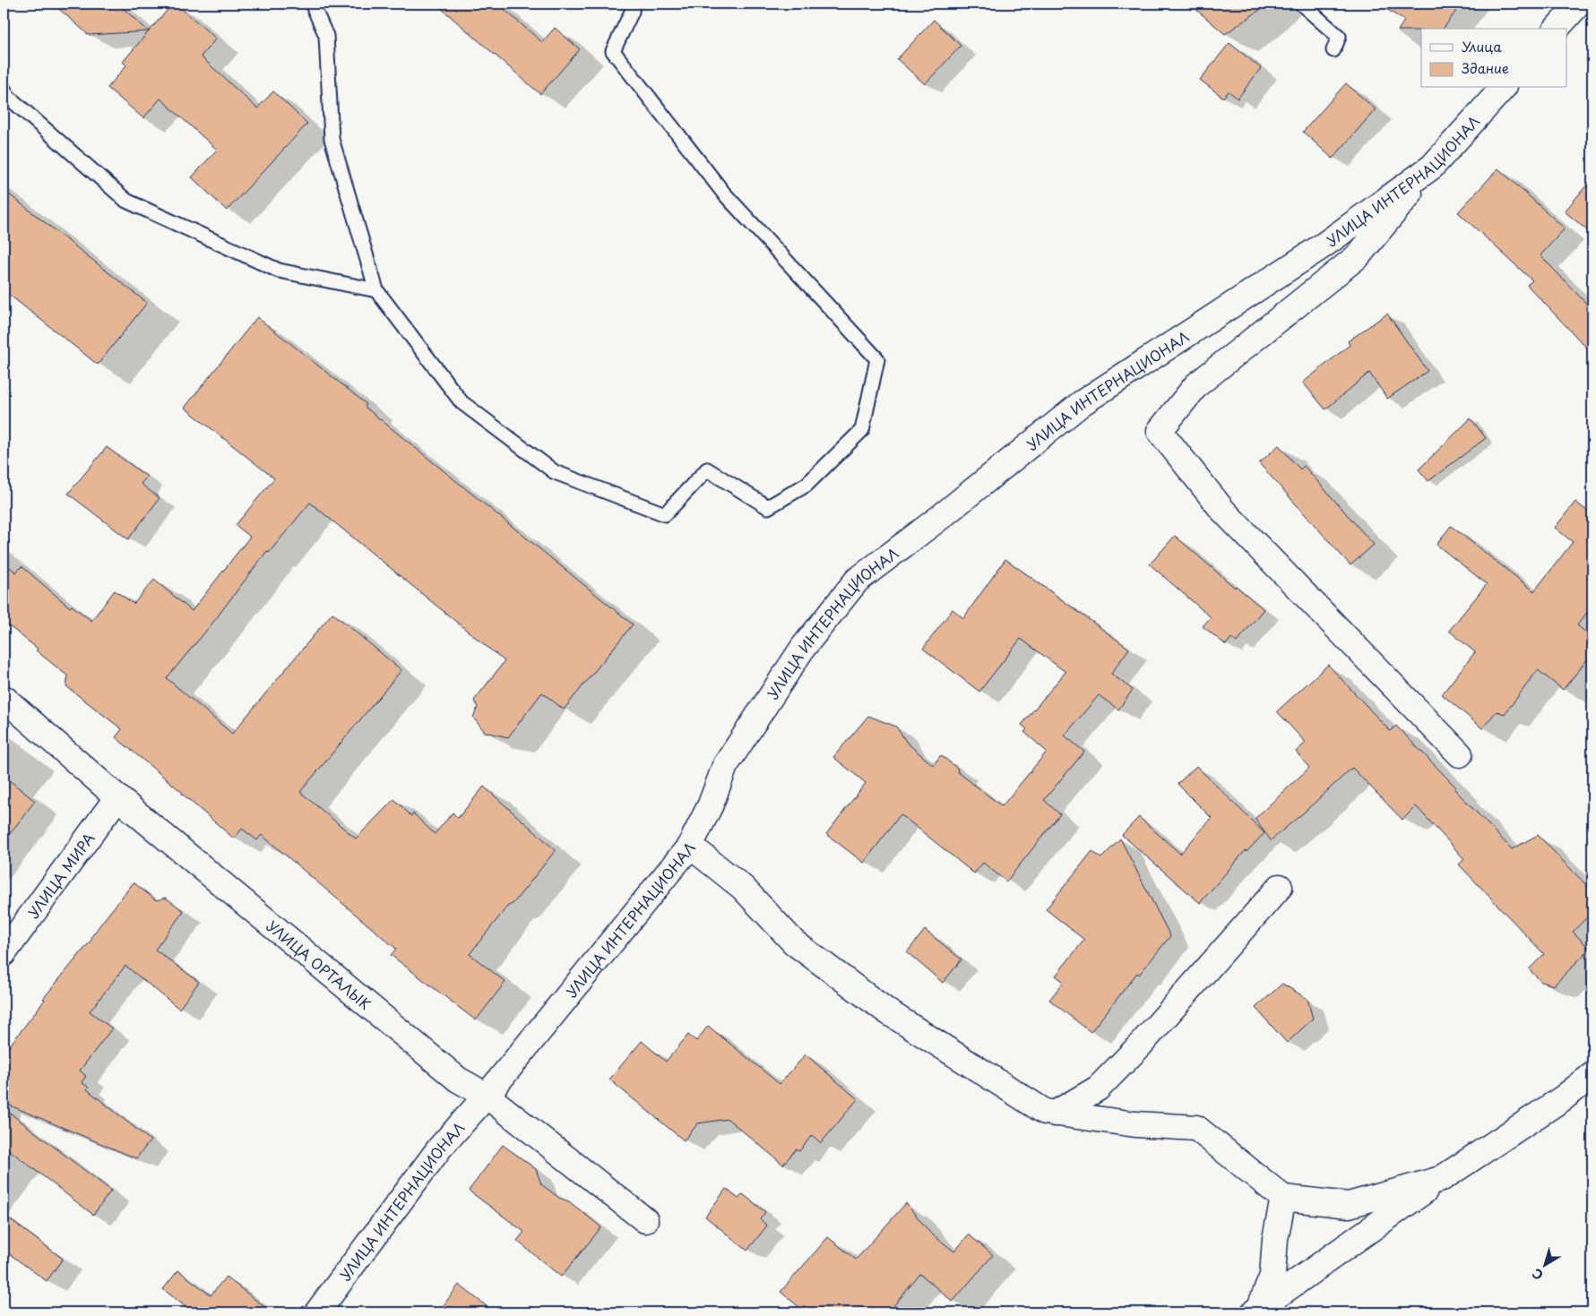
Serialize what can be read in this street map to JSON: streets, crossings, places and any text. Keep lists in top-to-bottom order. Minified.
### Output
{"streets":{"street":["УЛИЦА ИНТЕРНАЦИОНАЛ","УЛИЦА МИРА","УЛИЦА ОРТАЛЫК"]},"crossings":[["УЛИЦА ИНТЕРНАЦИОНАЛ","УЛИЦА ОРТАЛЫК"],["УЛИЦА МИРА","УЛИЦА ОРТАЛЫК"]],"legend":["Улица","Здание"],"north":"bottom left"}
